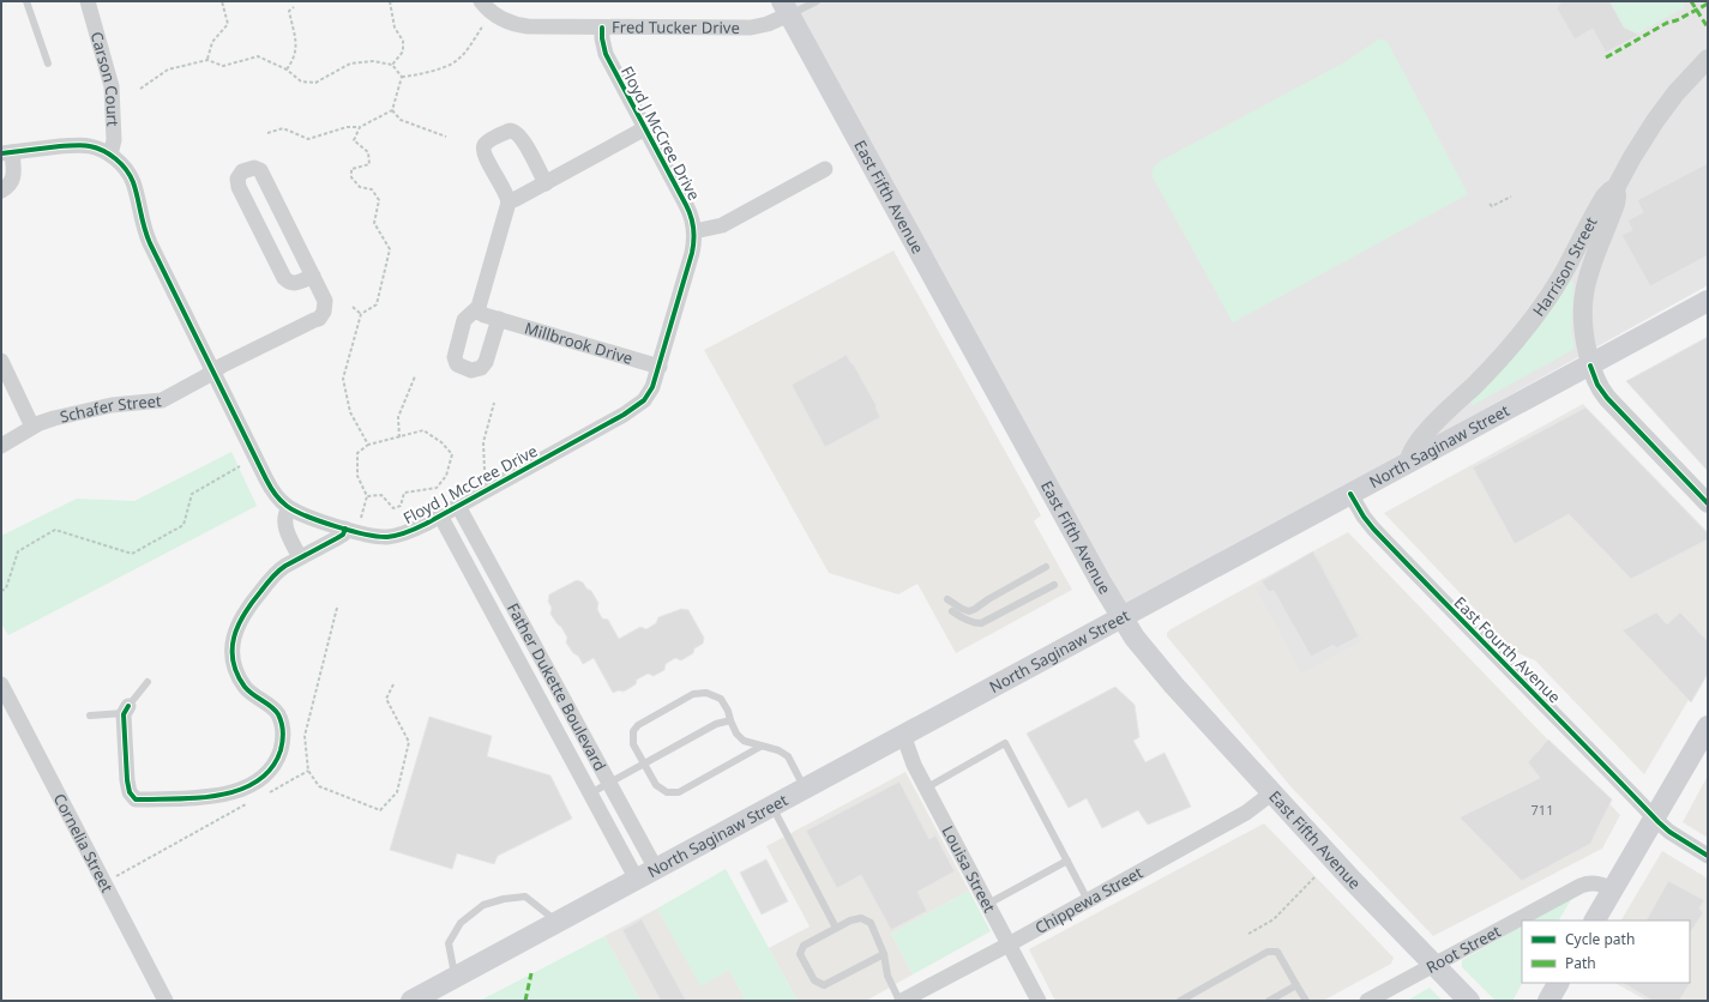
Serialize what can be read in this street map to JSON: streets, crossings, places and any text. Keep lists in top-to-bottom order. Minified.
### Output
{"streets":{"main road":["East Fifth Avenue","North Saginaw Street"],"street":["Fred Tucker Drive","Carson Court","Floyd J McCree Drive","Harrison Street","Millbrook Drive","Schafer Street","East Fourth Avenue","Father Dukette Boulevard","Cornelia Street","Louisa Street","Chippewa Street","Root Street"]},"crossings":[["Fred Tucker Drive","Floyd J McCree Drive"],["Fred Tucker Drive","East Fifth Avenue"],["Carson Court","Floyd J McCree Drive"],["Floyd J McCree Drive","Millbrook Drive"],["Floyd J McCree Drive","Schafer Street"],["Floyd J McCree Drive","Father Dukette Boulevard"],["East Fifth Avenue","North Saginaw Street"],["East Fifth Avenue","Chippewa Street"],["East Fifth Avenue","Root Street"],["Harrison Street","North Saginaw Street"],["North Saginaw Street","East Fourth Avenue"],["North Saginaw Street","Father Dukette Boulevard"],["North Saginaw Street","Louisa Street"],["Louisa Street","Chippewa Street"]],"house_numbers":["711"],"legend":["Cycle path","Path"]}
